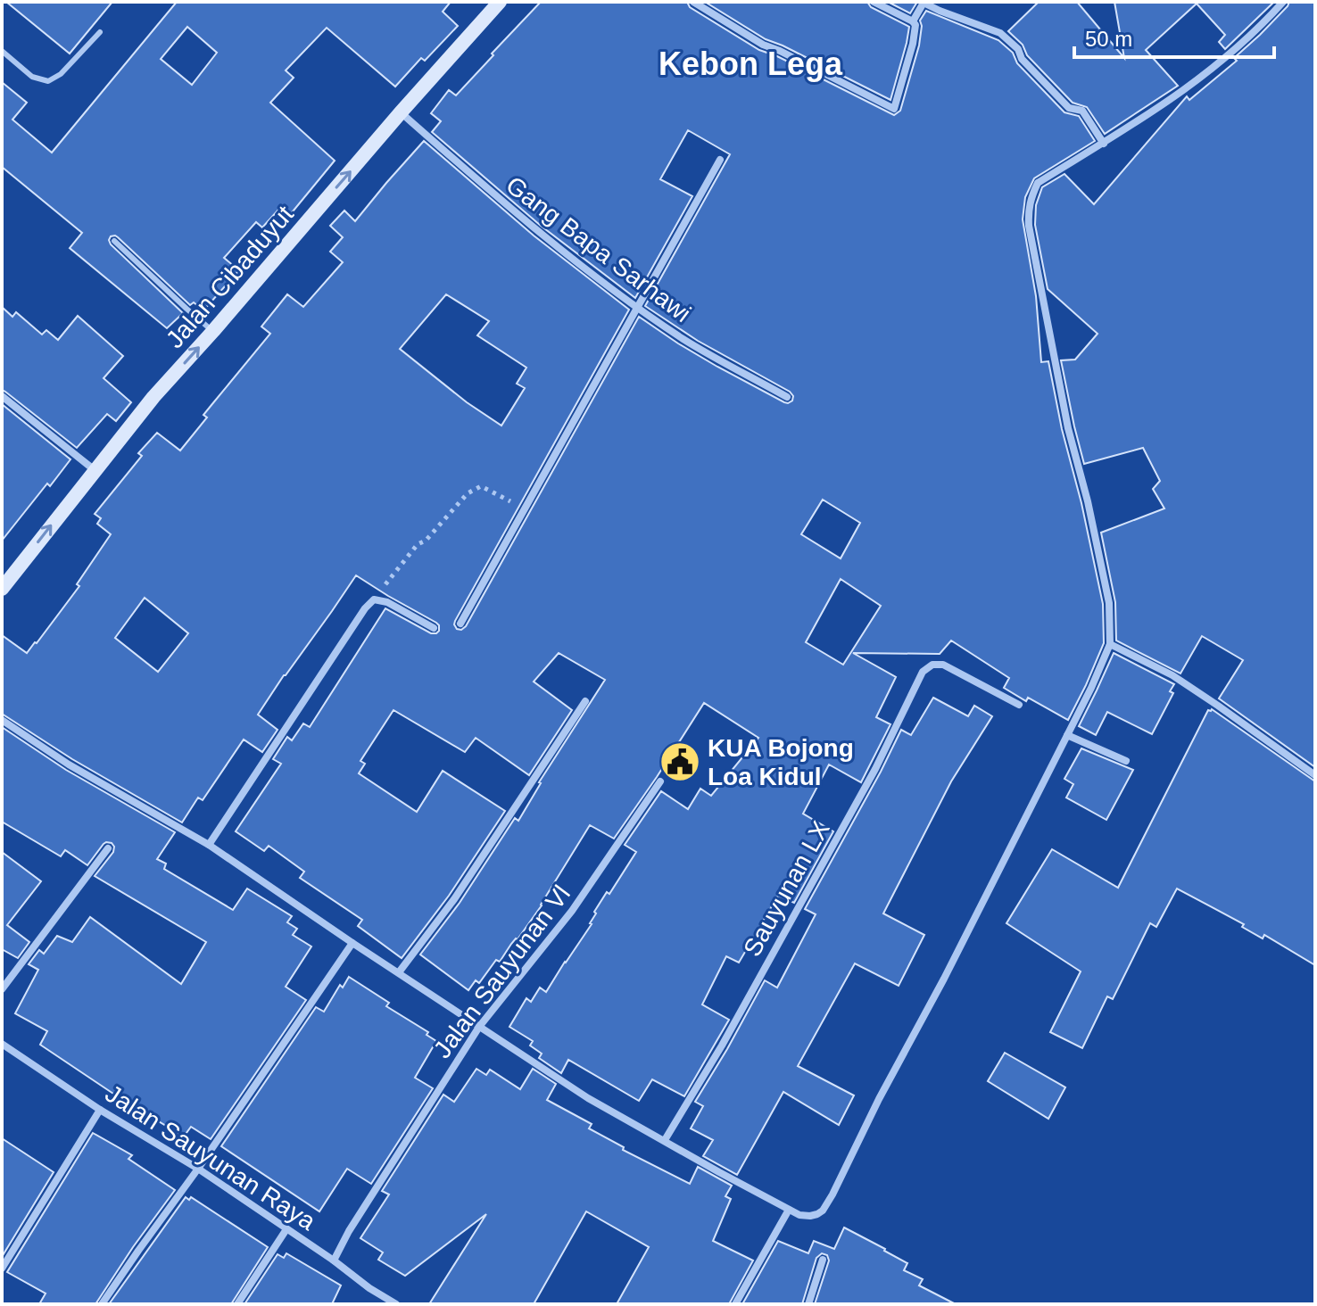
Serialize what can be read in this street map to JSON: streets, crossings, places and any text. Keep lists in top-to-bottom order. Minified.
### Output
{"streets":{"street":["Gang Bapa Sarhawi","Jalan Cibaduyut","Sauyunan LX","Jalan Sauyunan Vl","Jalan Sauyunan Raya"]},"crossings":[["Gang Bapa Sarhawi","Jalan Cibaduyut"],["Jalan Sauyunan Vl","Jalan Sauyunan Raya"]],"one_way":["Jalan Cibaduyut"],"districts":["Kebon Lega"],"places":{"public building":["KUA Bojong Loa Kidul"]},"scale_bar":"50 m"}
